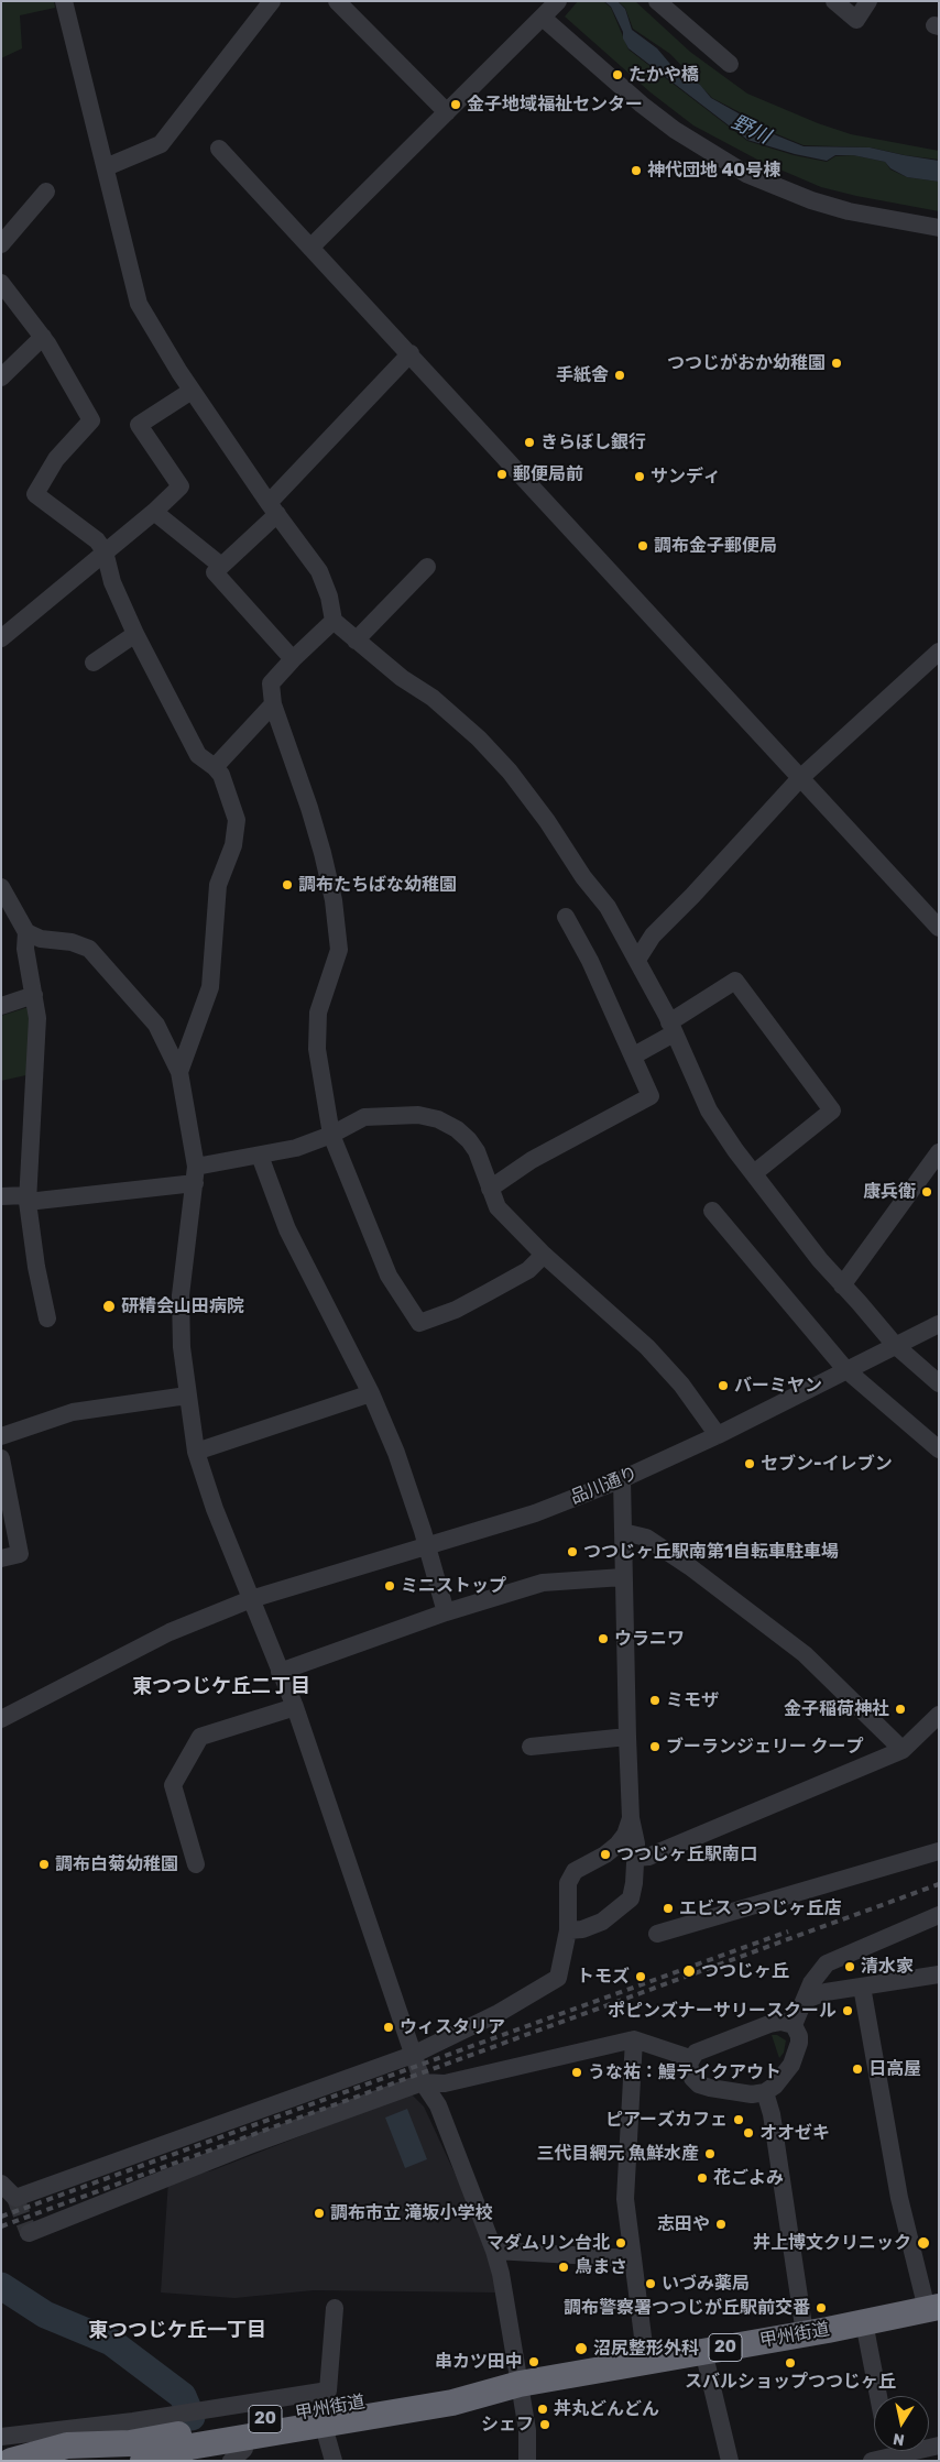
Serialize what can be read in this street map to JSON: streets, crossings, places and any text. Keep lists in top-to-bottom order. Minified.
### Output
{"streets":{"highway":["甲州街道","20"],"street":["品川通り"]},"districts":["東つつじケ丘二丁目","東つつじケ丘一丁目"],"water":["野川"],"places":["たかや橋","金子地域福祉センター","神代団地 40号棟","つつじがおか幼稚園","手紙舎","きらぼし銀行","郵便局前","サンディ","調布金子郵便局","調布たちばな幼稚園","康兵衛","研精会山田病院","バーミヤン","セブン-イレブン","つつじヶ丘駅南第1自転車駐車場","ミニストップ","ウラニワ","ミモザ","金子稲荷神社","ブーランジェリー クープ","つつじヶ丘駅南口","調布白菊幼稚園","エビス つつじヶ丘店","清水家","つつじヶ丘","トモズ","ポピンズナーサリースクール","ウィスタリア","日高屋","うな祐：鰻テイクアウト","ピアーズカフェ","オオゼキ","三代目網元 魚鮮水産","花ごよみ","調布市立 滝坂小学校","志田や","マダムリン台北","井上博文クリニック","鳥まさ","いづみ薬局","調布警察署つつじが丘駅前交番","沼尻整形外科","串カツ田中","スバルショップつつじヶ丘","丼丸どんどん","シェフ"],"north":"bottom"}
